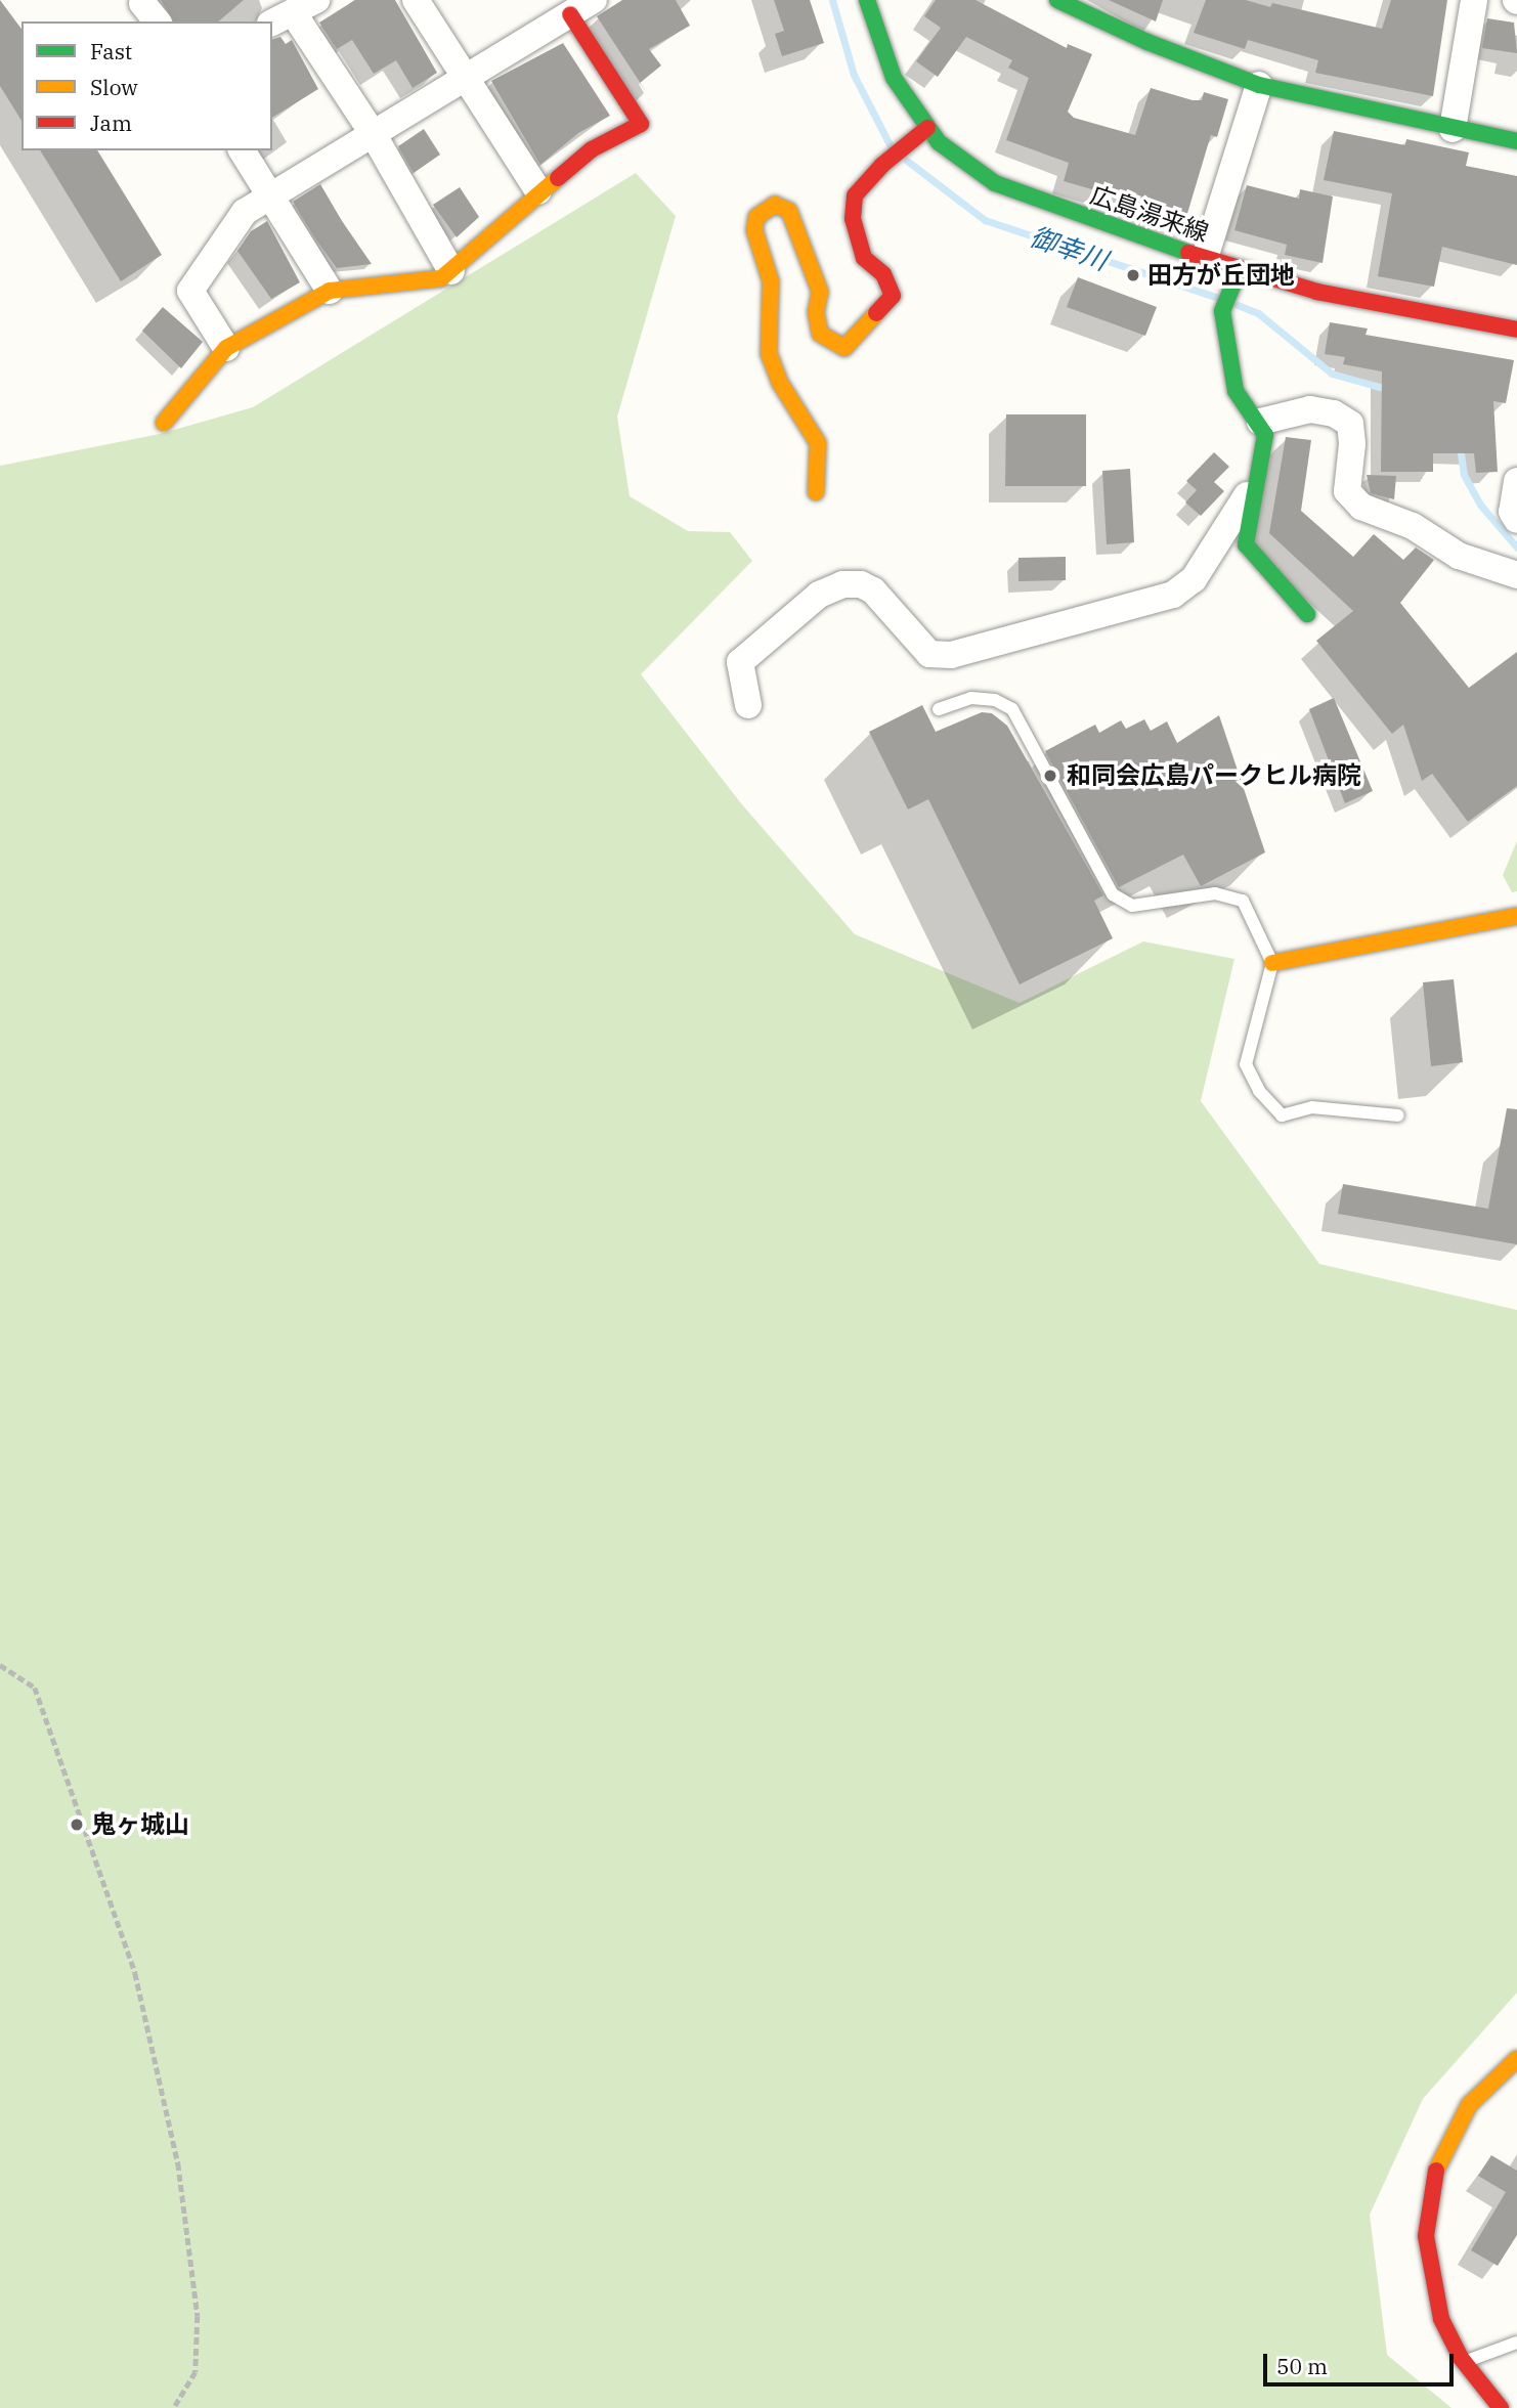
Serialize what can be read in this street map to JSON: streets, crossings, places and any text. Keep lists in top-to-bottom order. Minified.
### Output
{"streets":{"street":["広島湯来線"]},"water":["御幸川"],"places":["田方が丘団地","和同会広島パークヒル病院","鬼ヶ城山"],"legend":["Fast","Slow","Jam"],"scale_bar":"50 m"}
